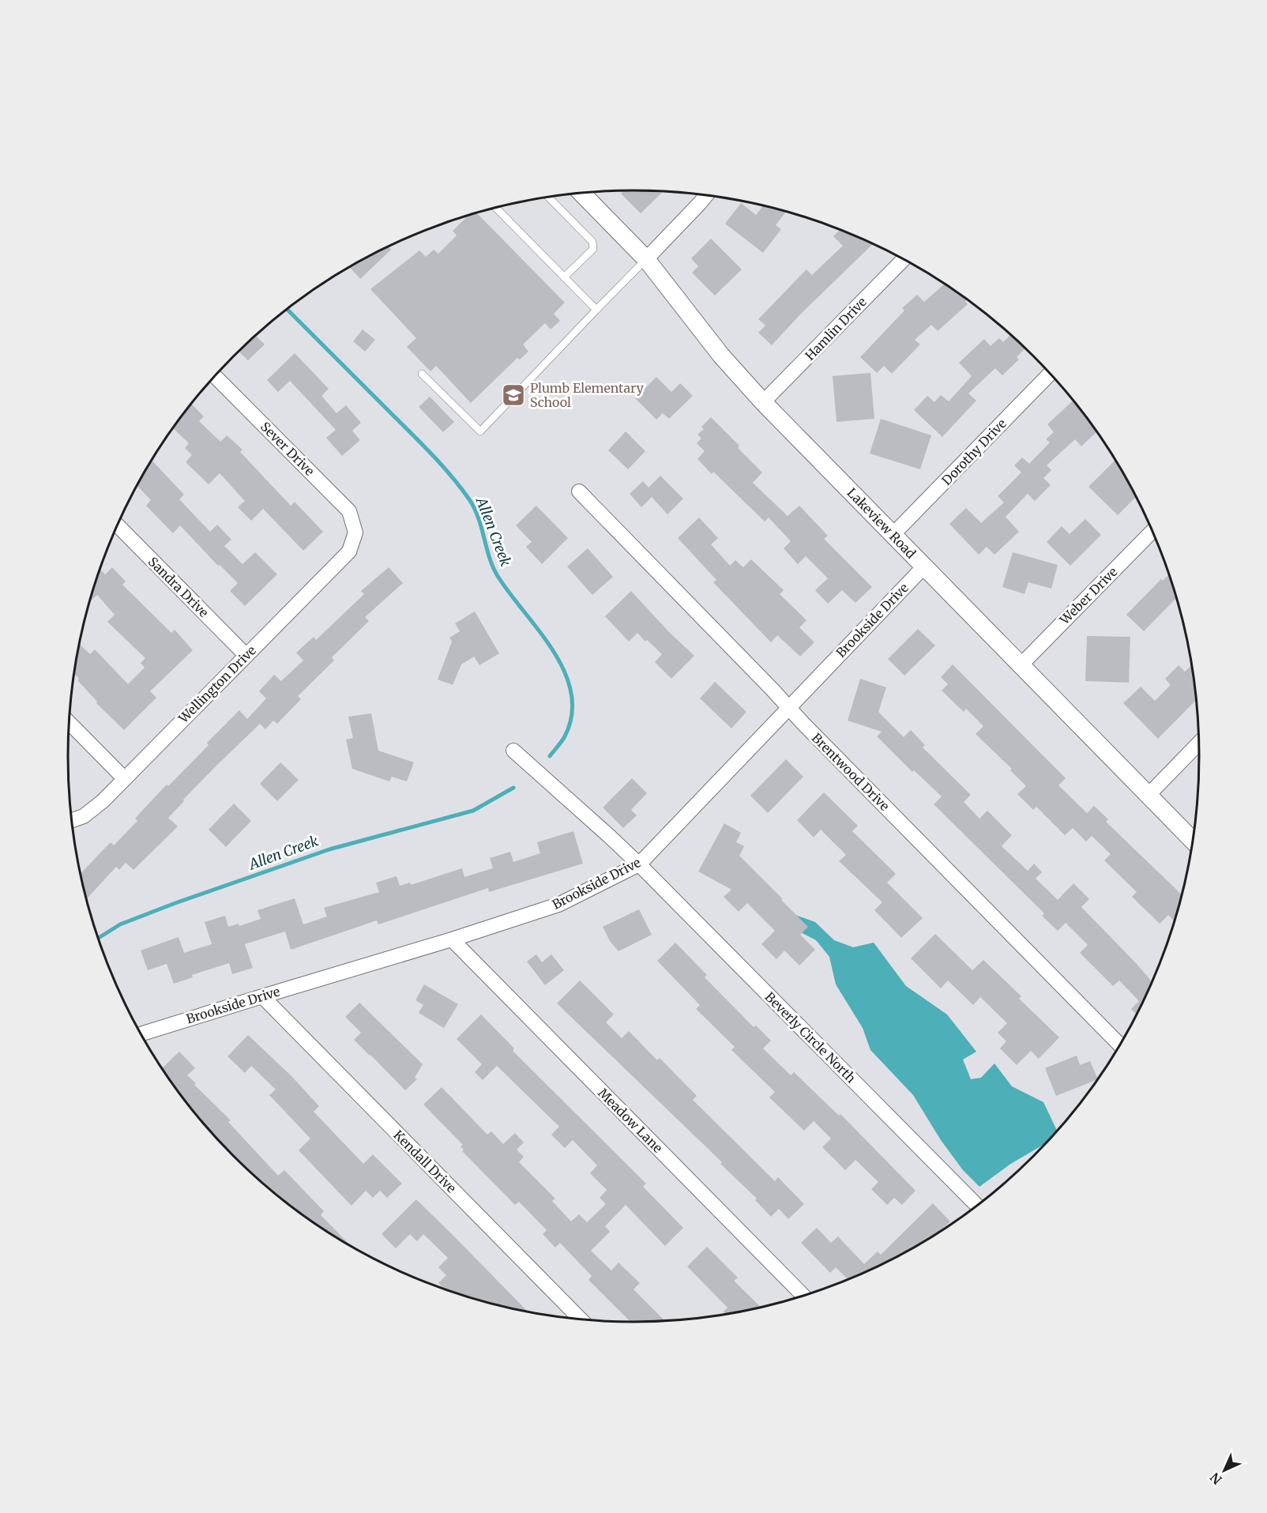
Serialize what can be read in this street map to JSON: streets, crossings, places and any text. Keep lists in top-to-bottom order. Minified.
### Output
{"streets":{"street":["Hamlin Drive","Sever Drive","Dorothy Drive","Lakeview Road","Sandra Drive","Weber Drive","Brookside Drive","Wellington Drive","Brentwood Drive","Beverly Circle North","Meadow Lane","Kendall Drive"]},"crossings":[["Hamlin Drive","Lakeview Road"],["Sever Drive","Wellington Drive"],["Dorothy Drive","Lakeview Road"],["Lakeview Road","Weber Drive"],["Lakeview Road","Brookside Drive"],["Sandra Drive","Wellington Drive"],["Brookside Drive","Brentwood Drive"],["Brookside Drive","Beverly Circle North"],["Brookside Drive","Meadow Lane"],["Brookside Drive","Kendall Drive"]],"water":["Allen Creek"],"places":{"school or university":["Plumb Elementary School"]},"north":"bottom left"}
